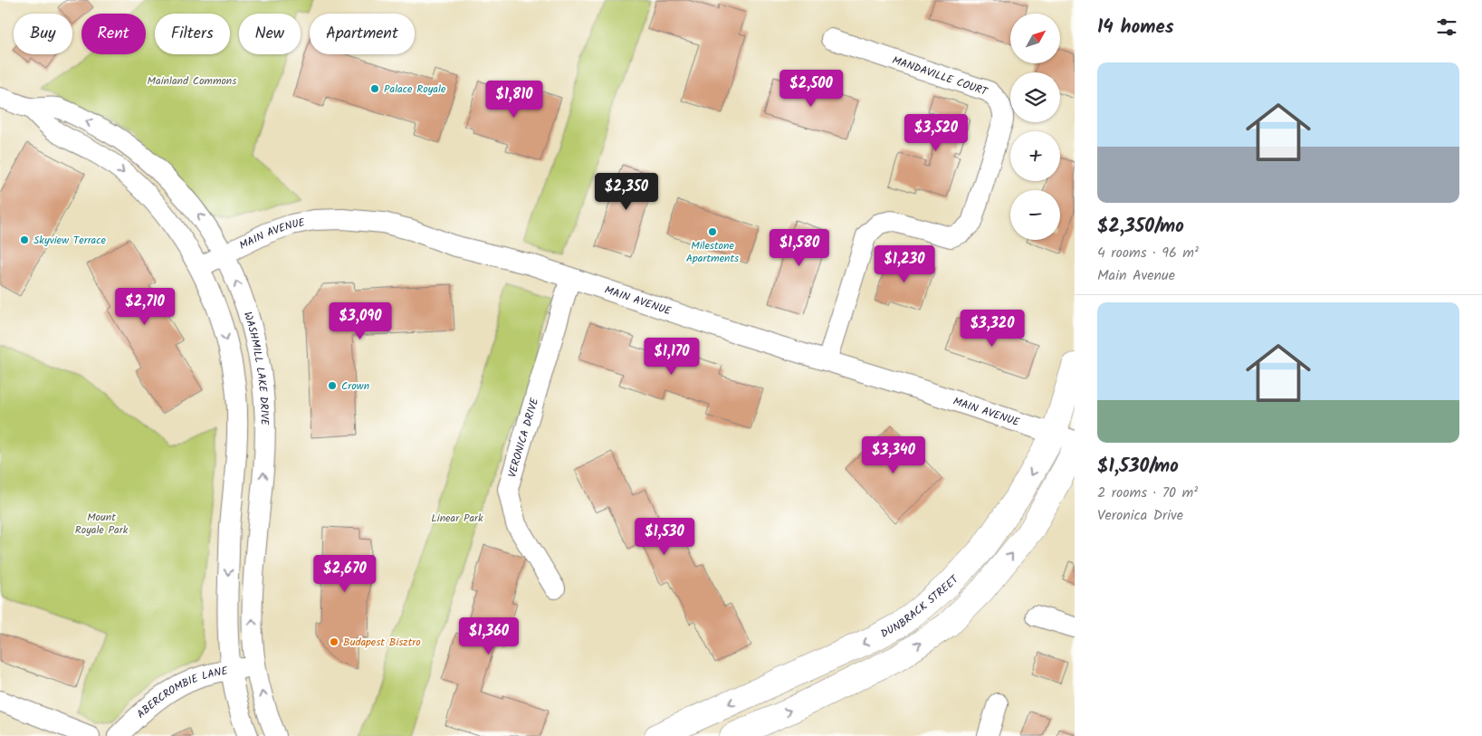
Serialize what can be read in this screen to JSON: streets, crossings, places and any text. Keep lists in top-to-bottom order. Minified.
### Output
{"streets":{"main road":["DUNBRACK STREET"],"street":["MANDAVILLE COURT","MAIN AVENUE","WASHMILL LAKE DRIVE","VERONICA DRIVE","ABERCROMBIE LANE"]},"crossings":[["MANDAVILLE COURT","MAIN AVENUE"],["MAIN AVENUE","WASHMILL LAKE DRIVE"],["MAIN AVENUE","VERONICA DRIVE"],["MAIN AVENUE","DUNBRACK STREET"],["WASHMILL LAKE DRIVE","ABERCROMBIE LANE"]],"parks":["Mainland Commons","Mount Royale Park","Linear Park"],"places":["Palace Royale","Milestone Apartments","Skyview Terrace","Crown","Budapest Bisztro"],"north":"top right","page":{"heading":"14 homes","map_buttons":["+","−"],"chip":["Buy","Rent","Filters","New","Apartment"],"list":[{"name":"$2,350/mo","note":"4 rooms · 96 m² · Main Avenue"},{"name":"$1,530/mo","note":"2 rooms · 70 m² · Veronica Drive"}],"price":["$2,500","$1,810","$3,520","$2,350","$1,580","$1,230","$2,710","$3,090","$3,320","$1,170","$3,340","$1,530","$2,670","$1,360"]}}
